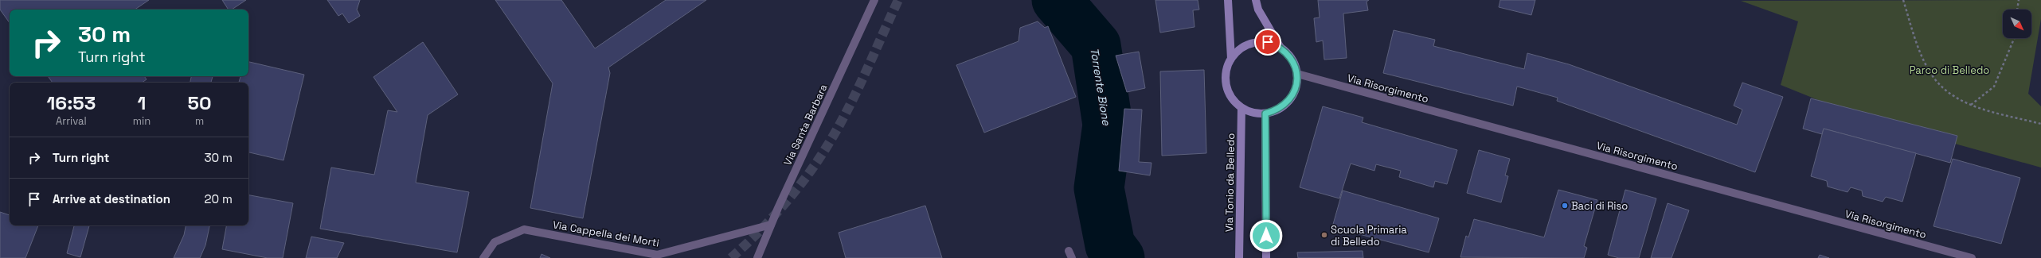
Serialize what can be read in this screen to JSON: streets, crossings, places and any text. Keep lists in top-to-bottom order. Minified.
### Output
{"streets":{"main road":["Via Tonio da Belledo"],"street":["Via Risorgimento","Via Santa Barbara","Via Cappella dei Morti"]},"crossings":[["Via Risorgimento","Via Tonio da Belledo"],["Via Santa Barbara","Via Cappella dei Morti"]],"water":["Torrente Bione"],"parks":["Parco di Belledo"],"places":["Baci di Riso","Scuola Primaria di Belledo"],"north":"bottom right","page":{"turn":["30 m","Turn right"],"eta":["16:53","Arrival","1","min","50","m"],"list":[{"name":"Turn right","value":"30 m"},{"name":"Arrive at destination","value":"20 m"}]}}
